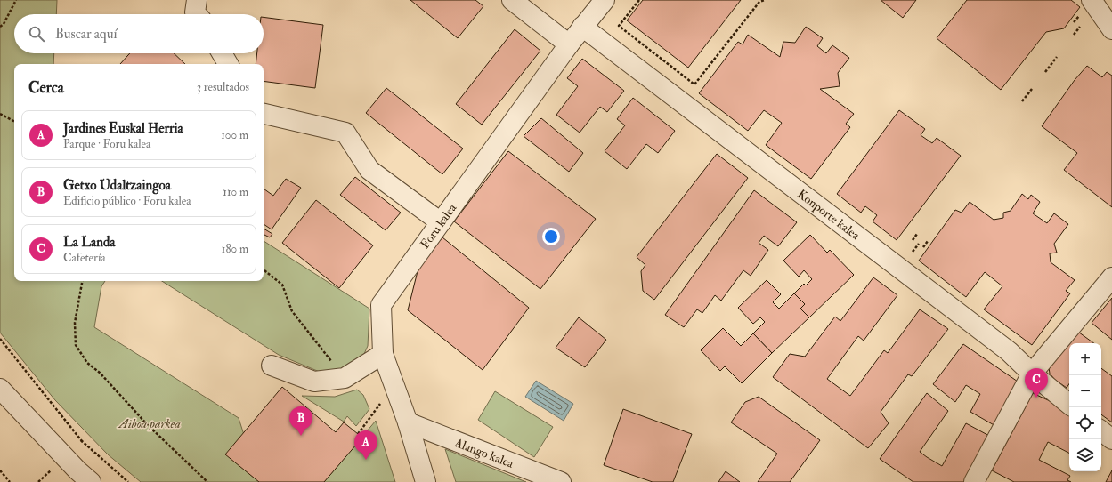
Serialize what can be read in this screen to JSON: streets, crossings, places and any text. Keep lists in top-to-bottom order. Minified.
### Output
{"streets":{"street":["Konporte kalea","Foru kalea","Alango kalea"]},"crossings":[["Konporte kalea","Foru kalea"],["Foru kalea","Alango kalea"]],"parks":["Aiboa parkea"],"page":{"search":"Buscar aquí","heading":["Cerca","3 resultados"],"list":[{"mark":"A","name":"Jardines Euskal Herria","note":"Parque · Foru kalea","value":"100 m"},{"mark":"B","name":"Getxo Udaltzaingoa","note":"Edificio público · Foru kalea","value":"110 m"},{"mark":"C","name":"La Landa","note":"Cafetería","value":"180 m"}],"map_buttons":["+","−"],"pins":["C","B","A"]}}
